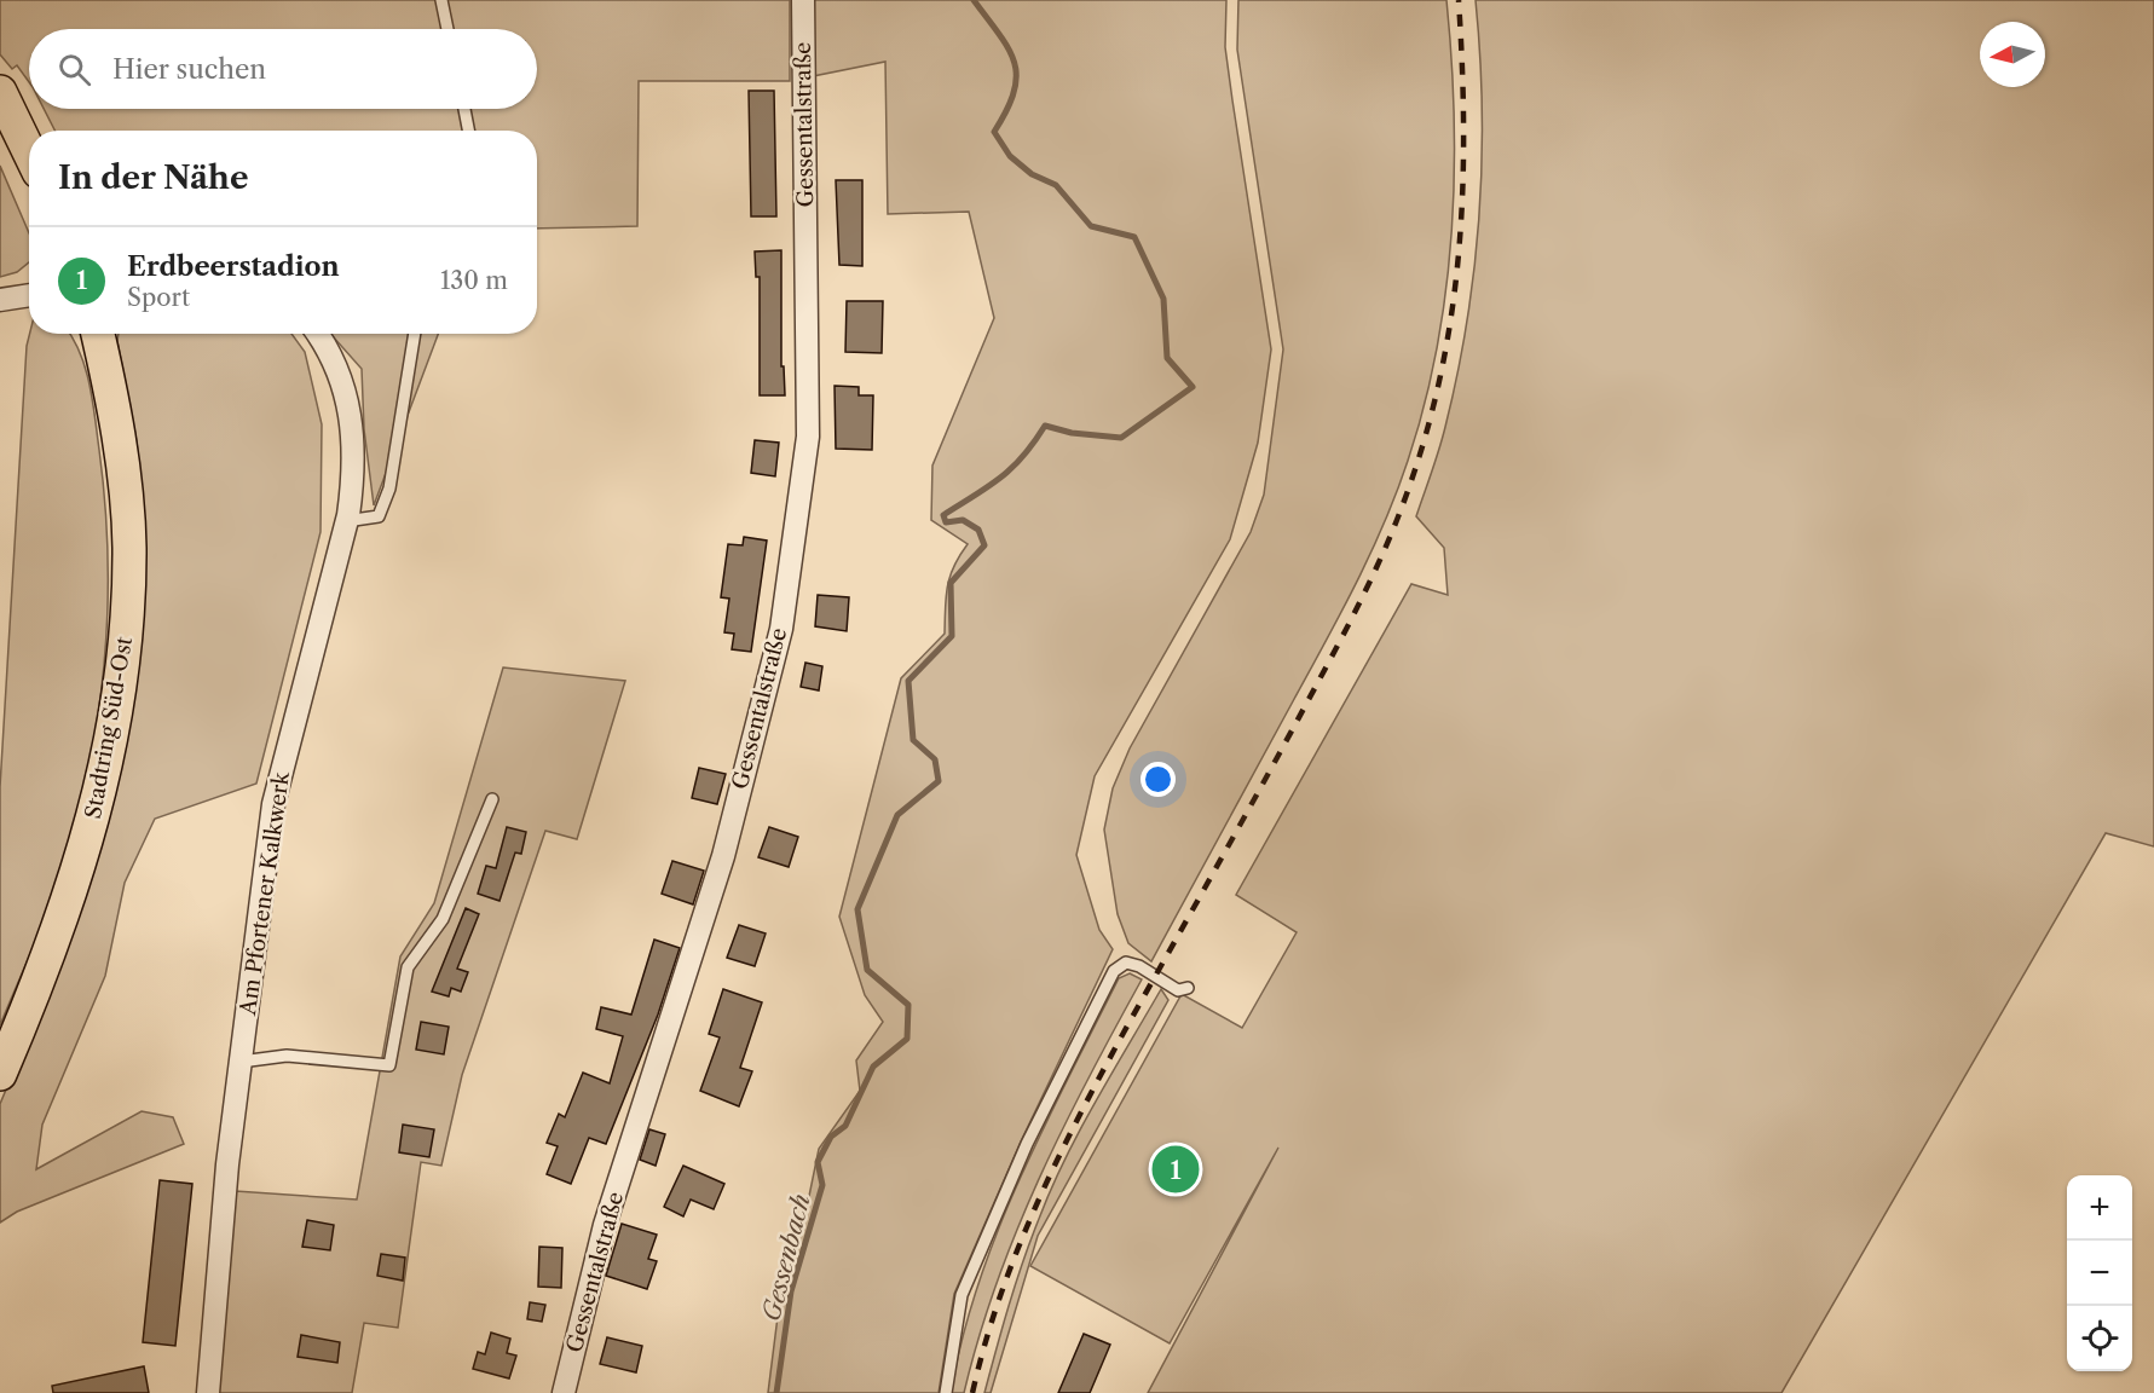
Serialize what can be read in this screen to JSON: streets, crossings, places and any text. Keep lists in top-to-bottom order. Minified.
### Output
{"streets":{"main road":["Stadtring Süd-Ost"],"street":["Gessentalstraße","Am Pfortener Kalkwerk"]},"water":["Gessenbach"],"north":"left","page":{"search":"Hier suchen","heading":"In der Nähe","list":[{"mark":"1","name":"Erdbeerstadion","note":"Sport","value":"130 m"}],"pins":"1","map_buttons":["+","−"]}}
